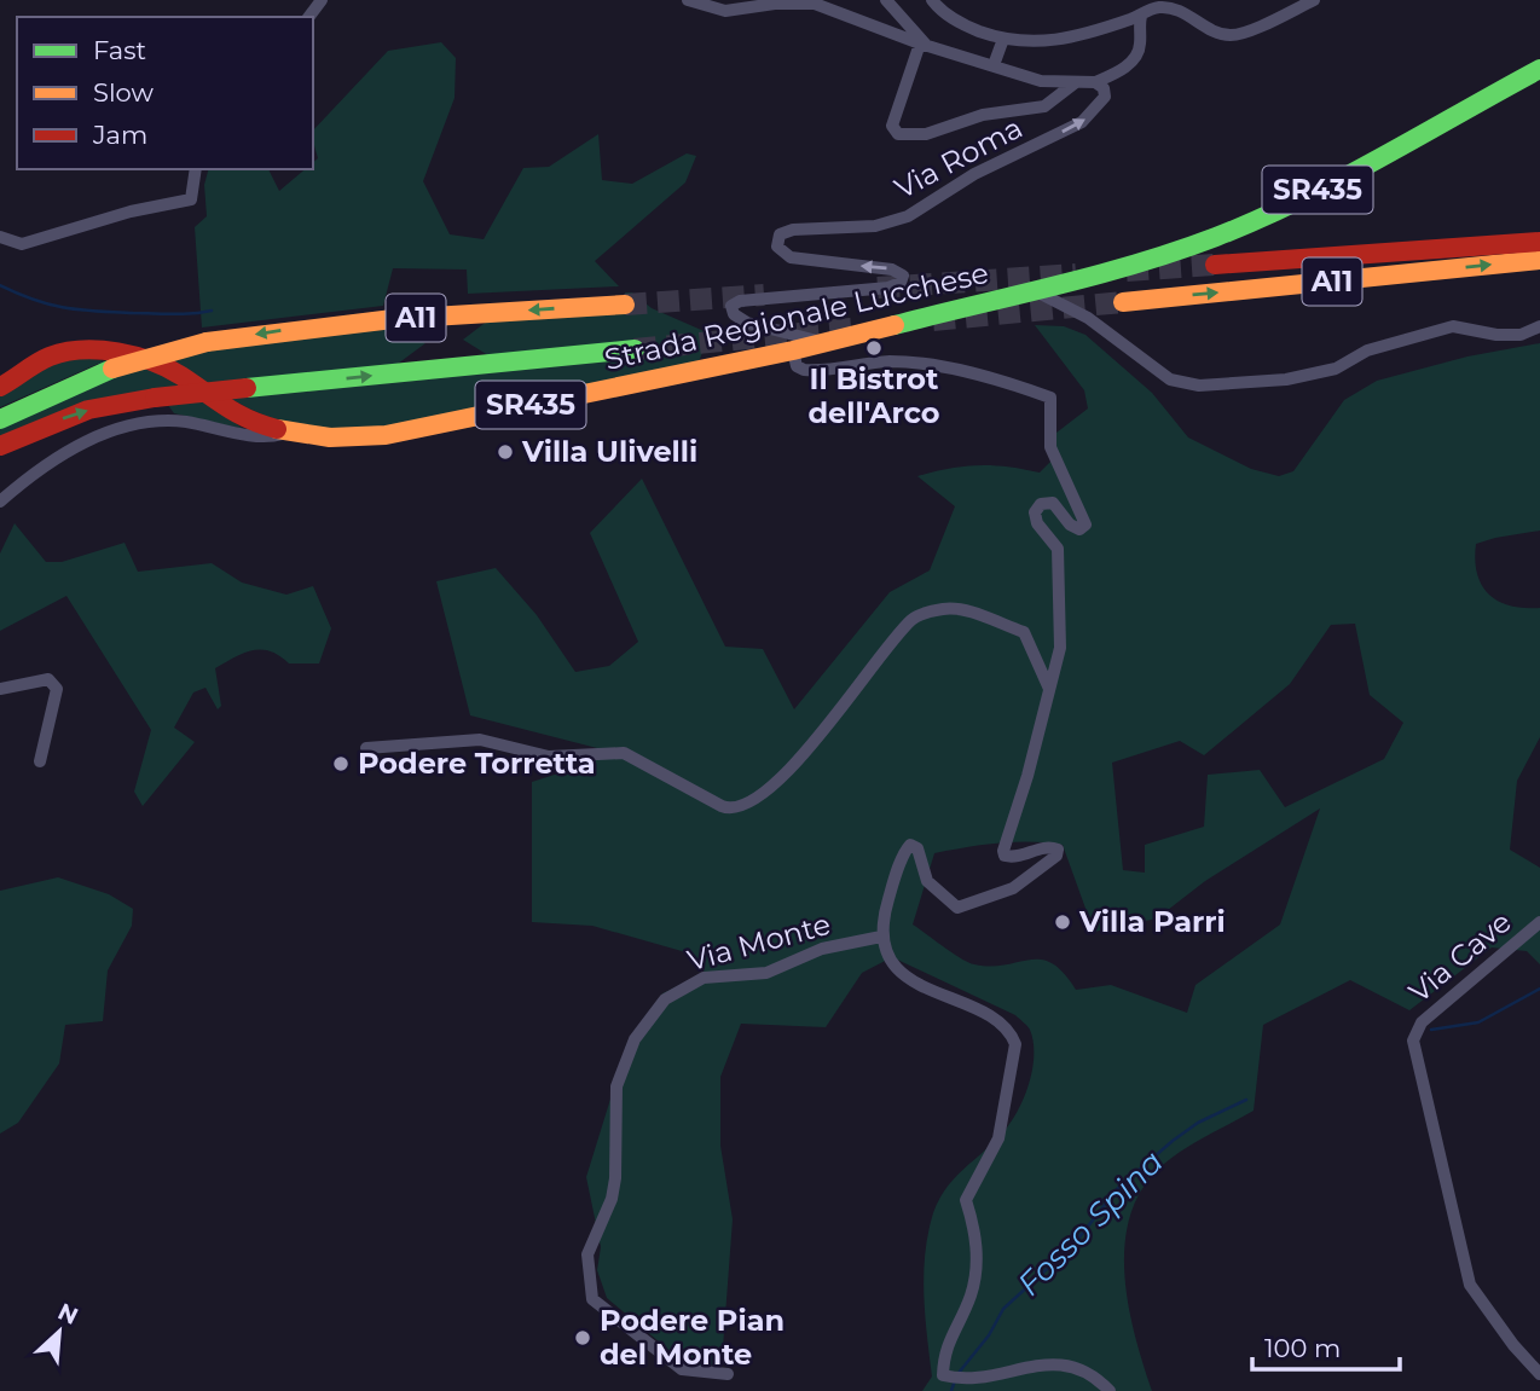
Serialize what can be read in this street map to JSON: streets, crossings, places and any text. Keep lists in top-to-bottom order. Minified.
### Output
{"streets":{"main road":["SR435","A11","Strada Regionale Lucchese"],"street":["Via Roma","Via Monte","Via Cave"]},"crossings":[["Via Roma","Strada Regionale Lucchese"]],"water":["Fosso Spina"],"places":["Il Bistrot dell'Arco","Villa Ulivelli","Podere Torretta","Villa Parri","Podere Pian del Monte"],"legend":["Fast","Slow","Jam"],"scale_bar":"100 m","north":"top right"}
